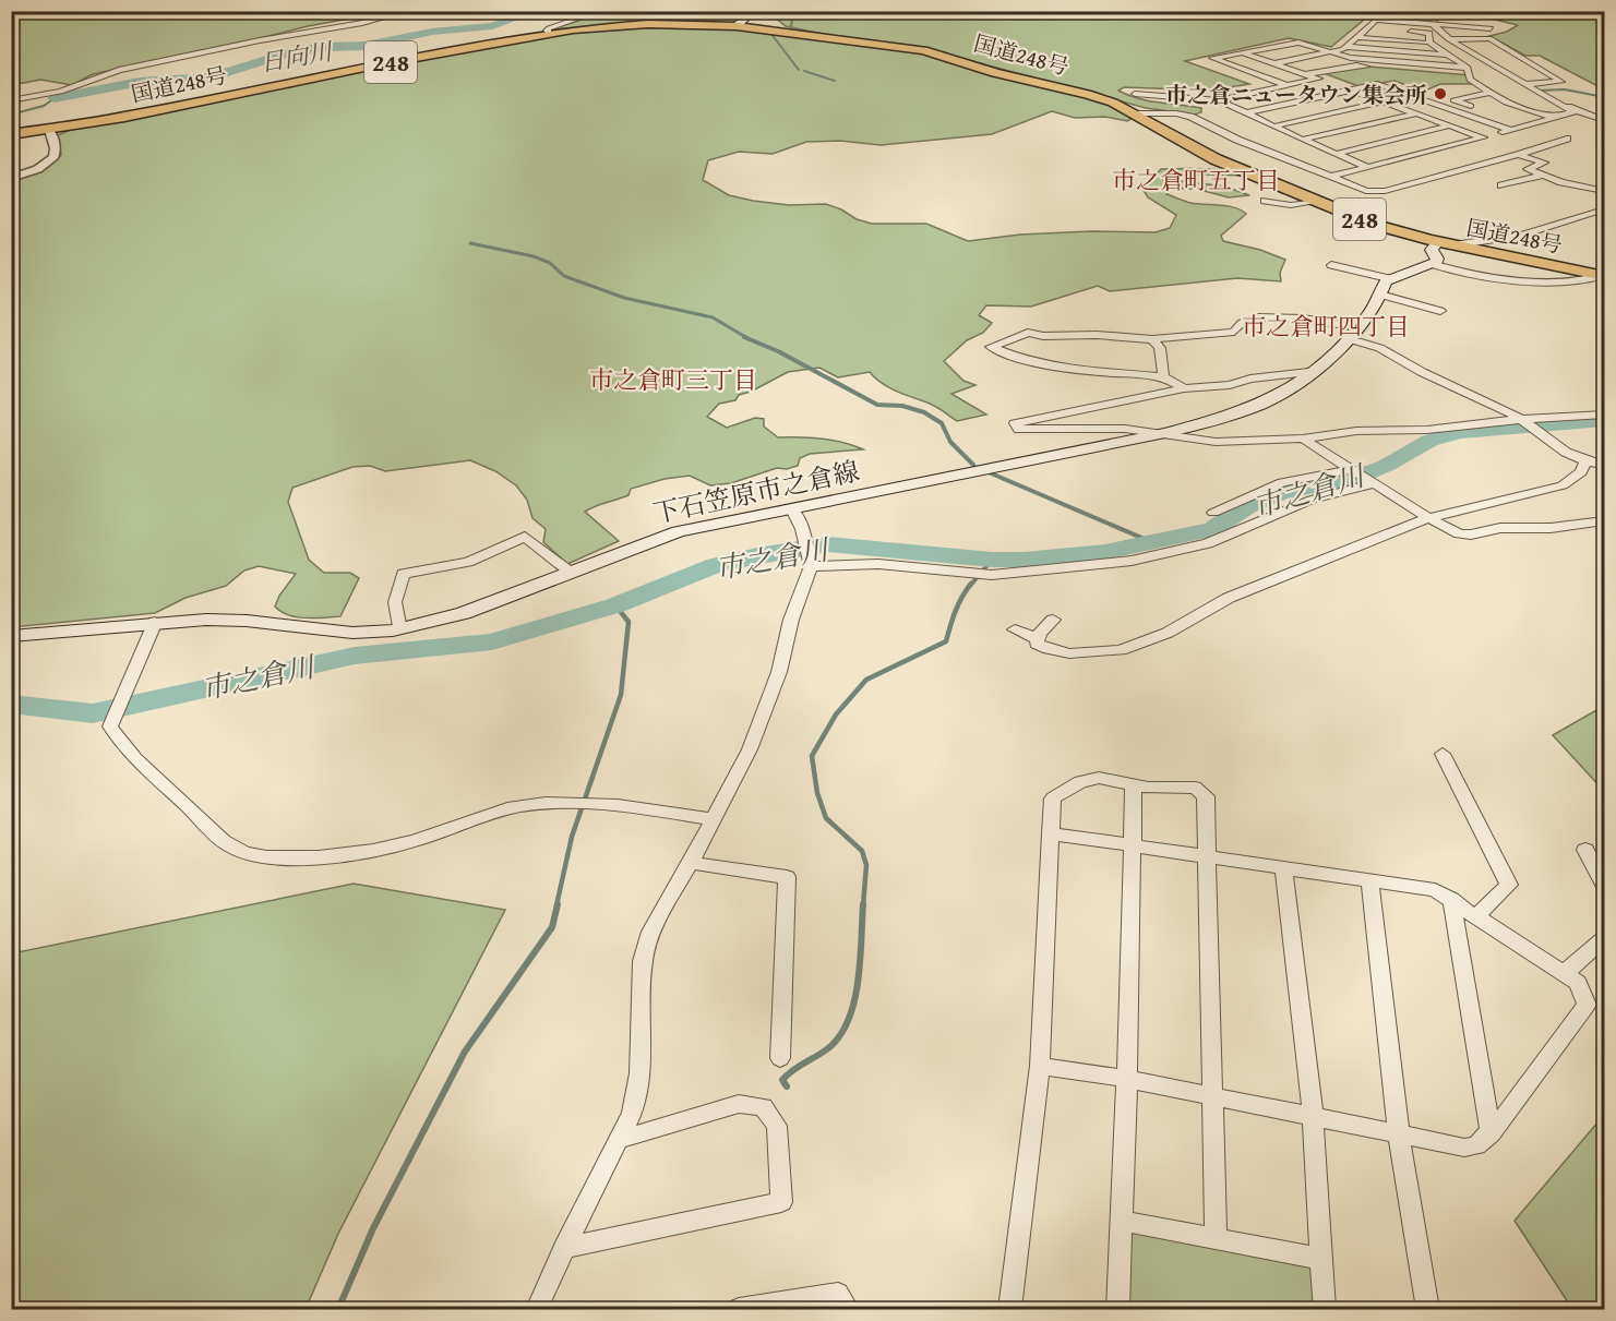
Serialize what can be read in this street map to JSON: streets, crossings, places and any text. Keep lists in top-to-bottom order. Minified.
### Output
{"streets":{"highway":["国道248号","248"],"main road":["下石笠原市之倉線"]},"districts":["市之倉町五丁目","市之倉町四丁目","市之倉町三丁目"],"water":["日向川","市之倉川"],"places":["市之倉ニュータウン集会所"]}
